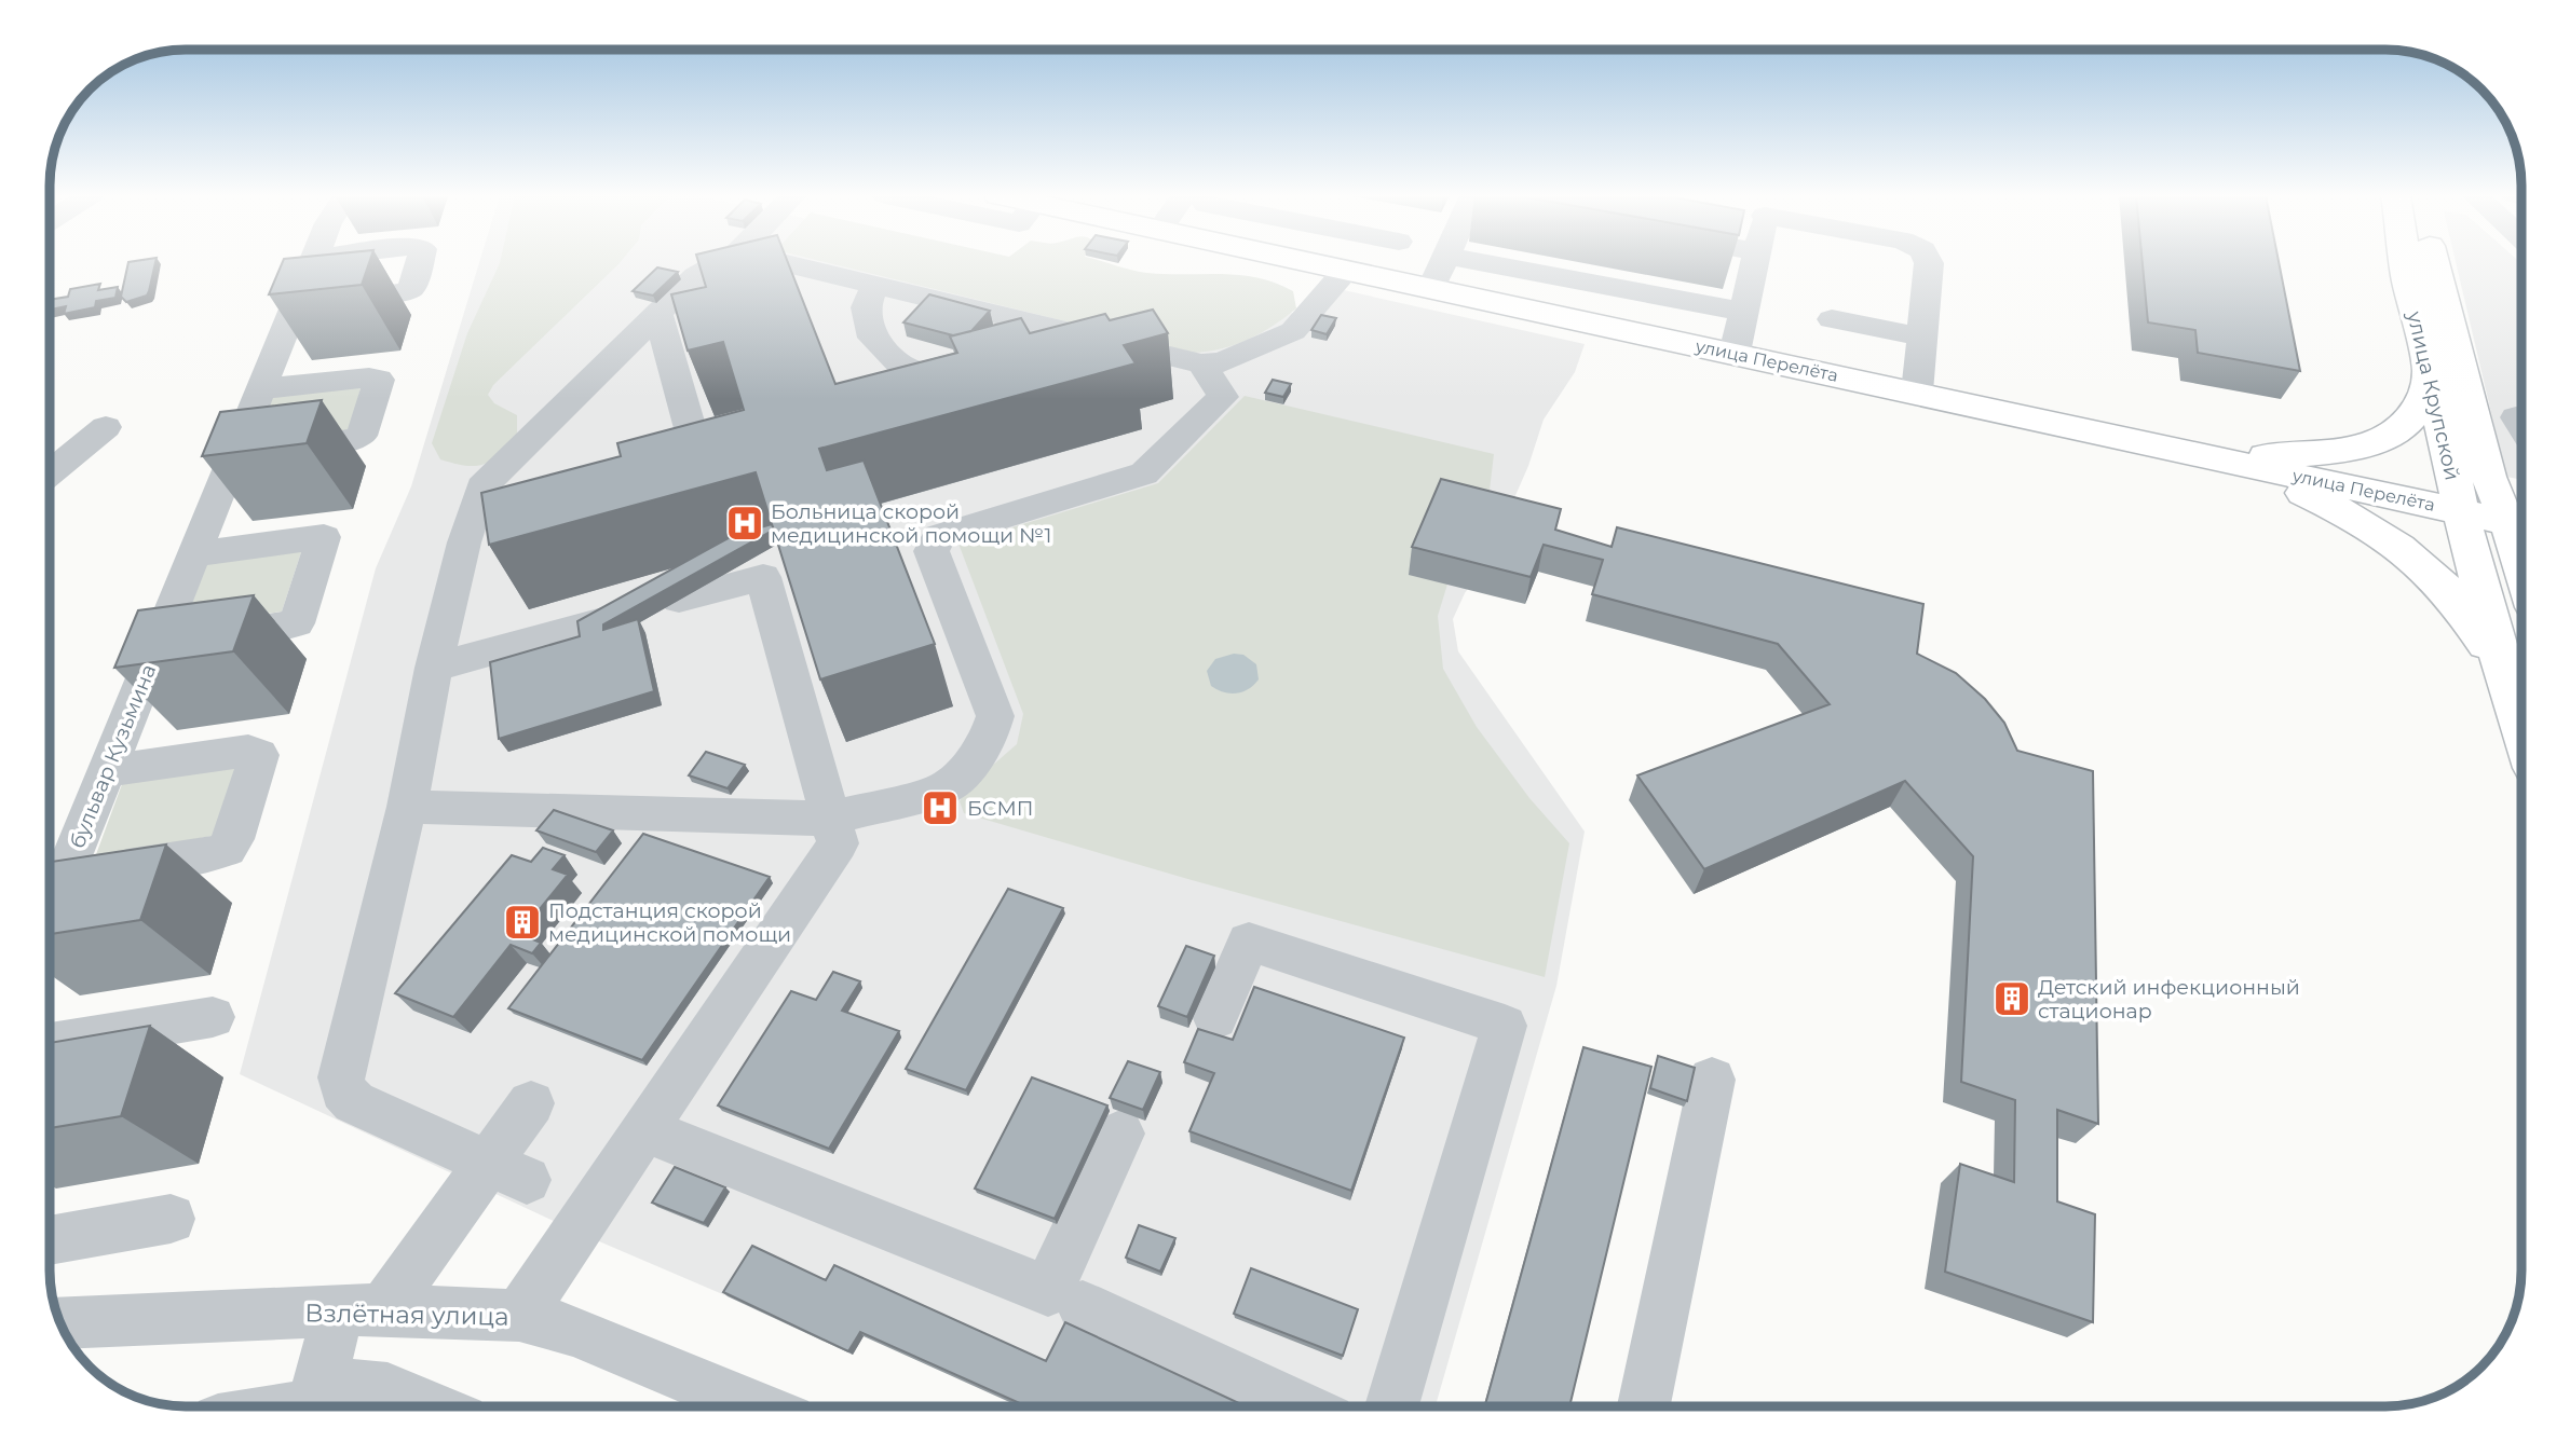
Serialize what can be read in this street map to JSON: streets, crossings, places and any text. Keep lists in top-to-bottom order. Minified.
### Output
{"streets":{"main road":["улица Перелёта","улица Крупской"],"street":["бульвар Кузьмина","Взлётная улица"]},"crossings":[["улица Перелёта","улица Крупской"]],"places":{"hospital":["Больница скорой медицинской помощи №1","БСМП"],"building":["Подстанция скорой медицинской помощи","Детский инфекционный стационар"]}}
